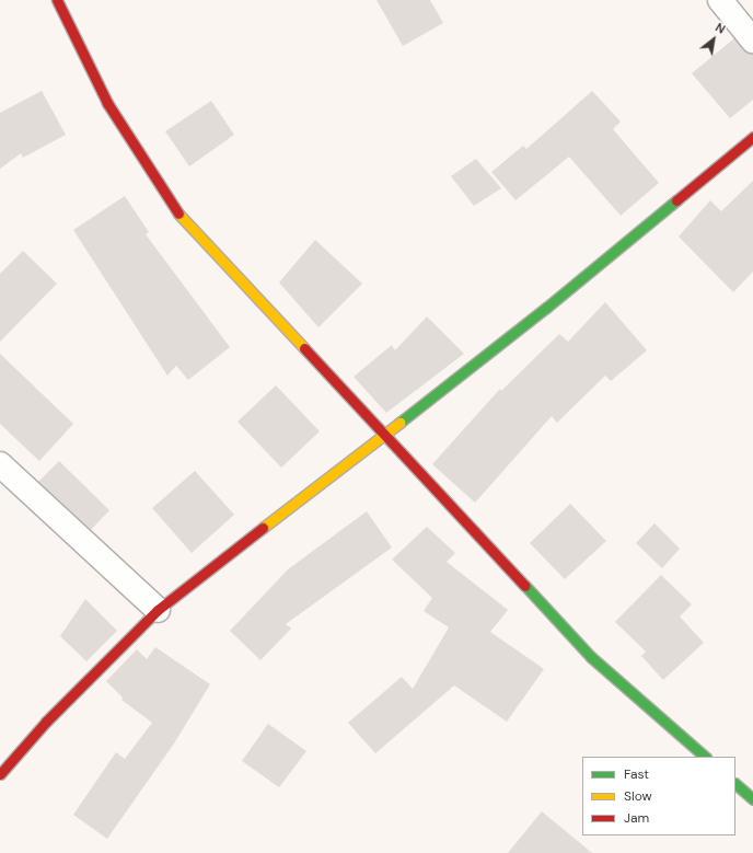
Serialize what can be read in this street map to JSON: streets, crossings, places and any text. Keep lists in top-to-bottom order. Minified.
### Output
{"legend":["Fast","Slow","Jam"],"north":"top right"}
